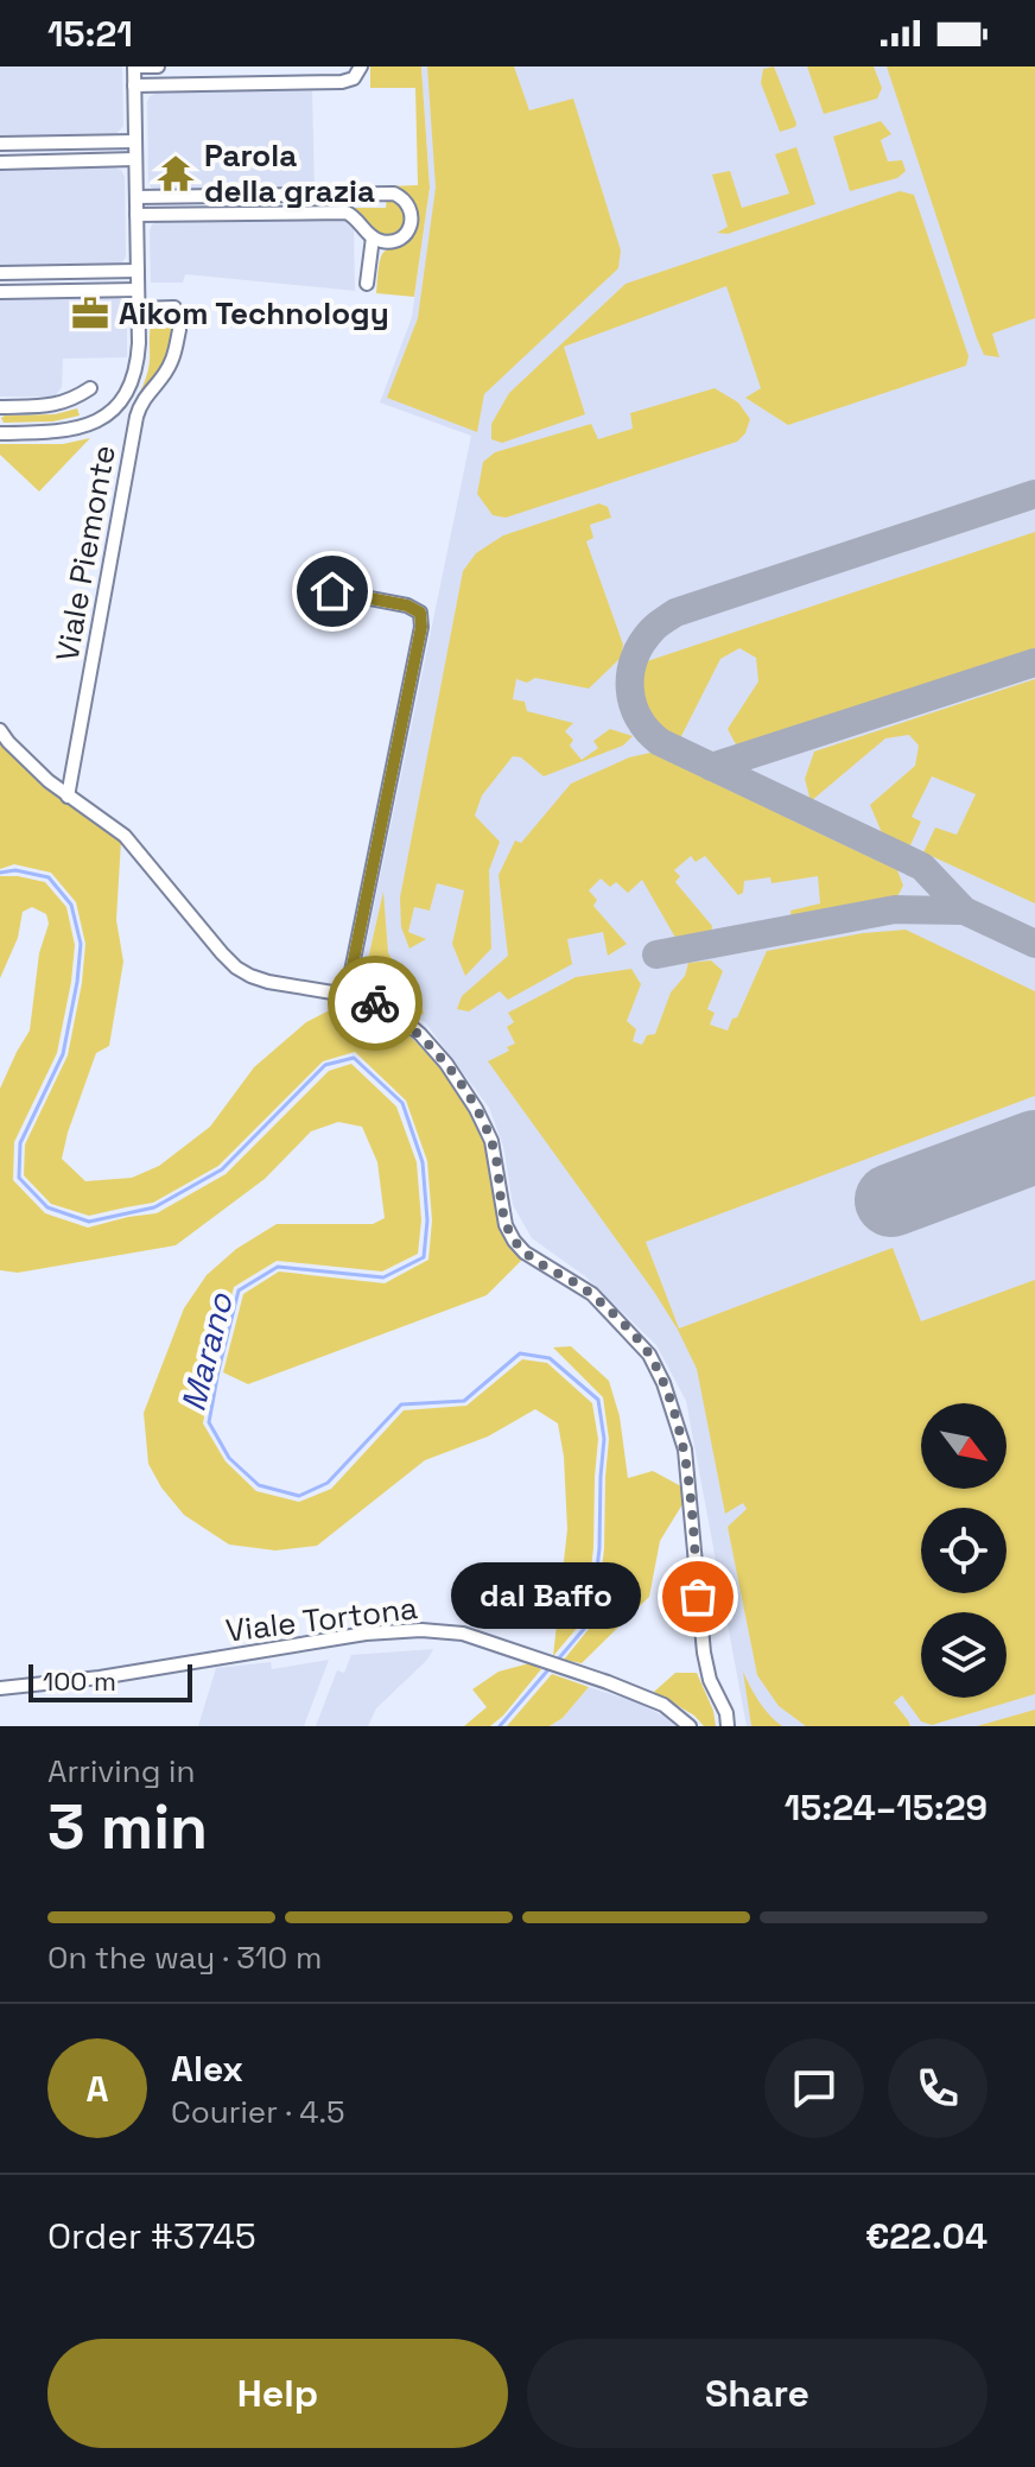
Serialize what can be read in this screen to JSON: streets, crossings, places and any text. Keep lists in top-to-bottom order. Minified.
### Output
{"streets":{"street":["Viale Piemonte","Viale Tortona"]},"water":["Marano"],"places":{"temple":["Parola della grazia"],"office":["Aikom Technology"],"other":["dal Baffo"]},"scale_bar":"100 m","north":"bottom right","page":{"status":"15:21","bubble":"dal Baffo","scale":"100 m","heading":["3 min","Arriving in","15:24–15:29"],"panel":["Alex","Courier · 4.5","Order #3745","€22.04"],"bar":"On the way · 310 m","round":"A","buttons":["Help","Share"]}}
